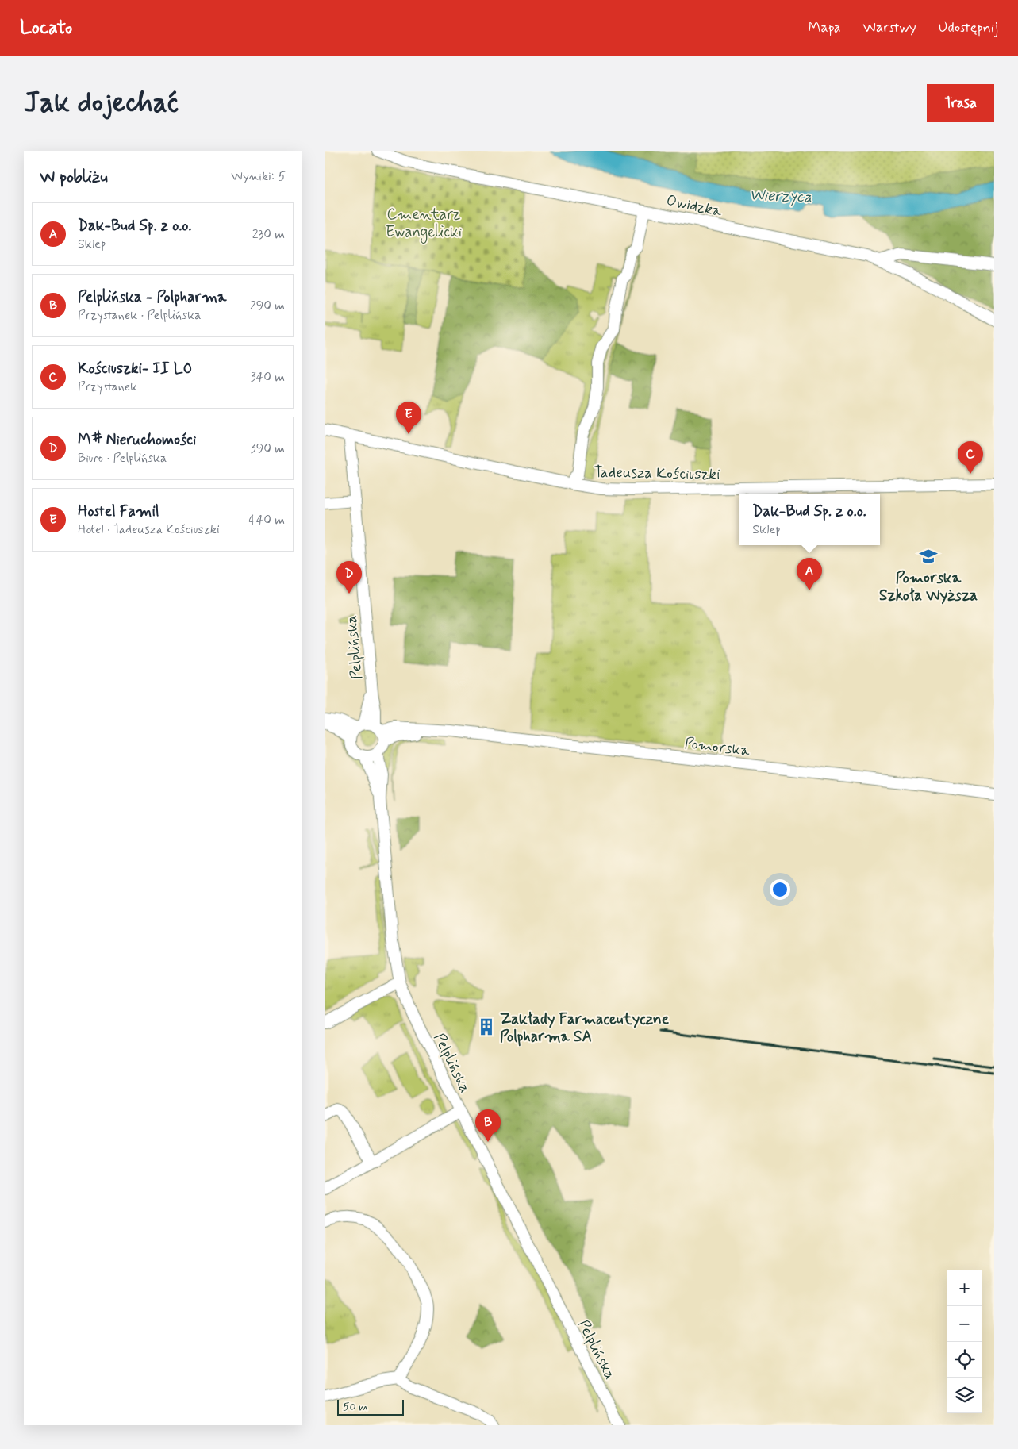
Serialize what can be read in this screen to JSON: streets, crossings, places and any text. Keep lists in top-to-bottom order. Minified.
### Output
{"streets":{"street":["Owidzka","Tadeusza Kościuszki","Pelplińska","Pomorska"]},"crossings":[["Tadeusza Kościuszki","Pelplińska"],["Pelplińska","Pomorska"]],"water":["Wierzyca"],"parks":["Cmentarz Ewangelicki"],"places":{"school or university":["Pomorska Szkoła Wyższa"],"building":["Zakłady Farmaceutyczne Polpharma SA"]},"scale_bar":"50 m","page":{"header":"Locato","nav":["Mapa","Warstwy","Udostępnij"],"buttons":"Trasa","title":"Jak dojechać","heading":["W pobliżu","Wyniki: 5"],"list":[{"mark":"A","name":"Dak-Bud Sp. z o.o.","note":"Sklep","value":"230 m"},{"mark":"B","name":"Pelplińska - Polpharma","note":"Przystanek · Pelplińska","value":"290 m"},{"mark":"C","name":"Kościuszki- II LO","note":"Przystanek","value":"340 m"},{"mark":"D","name":"M# Nieruchomości","note":"Biuro · Pelplińska","value":"390 m"},{"mark":"E","name":"Hostel Famil","note":"Hotel · Tadeusza Kościuszki","value":"440 m"}],"pins":["E","C","A","D","B"],"popup":["Dak-Bud Sp. z o.o.","Sklep"],"map_buttons":["+","−"],"scale":"50 m"}}
